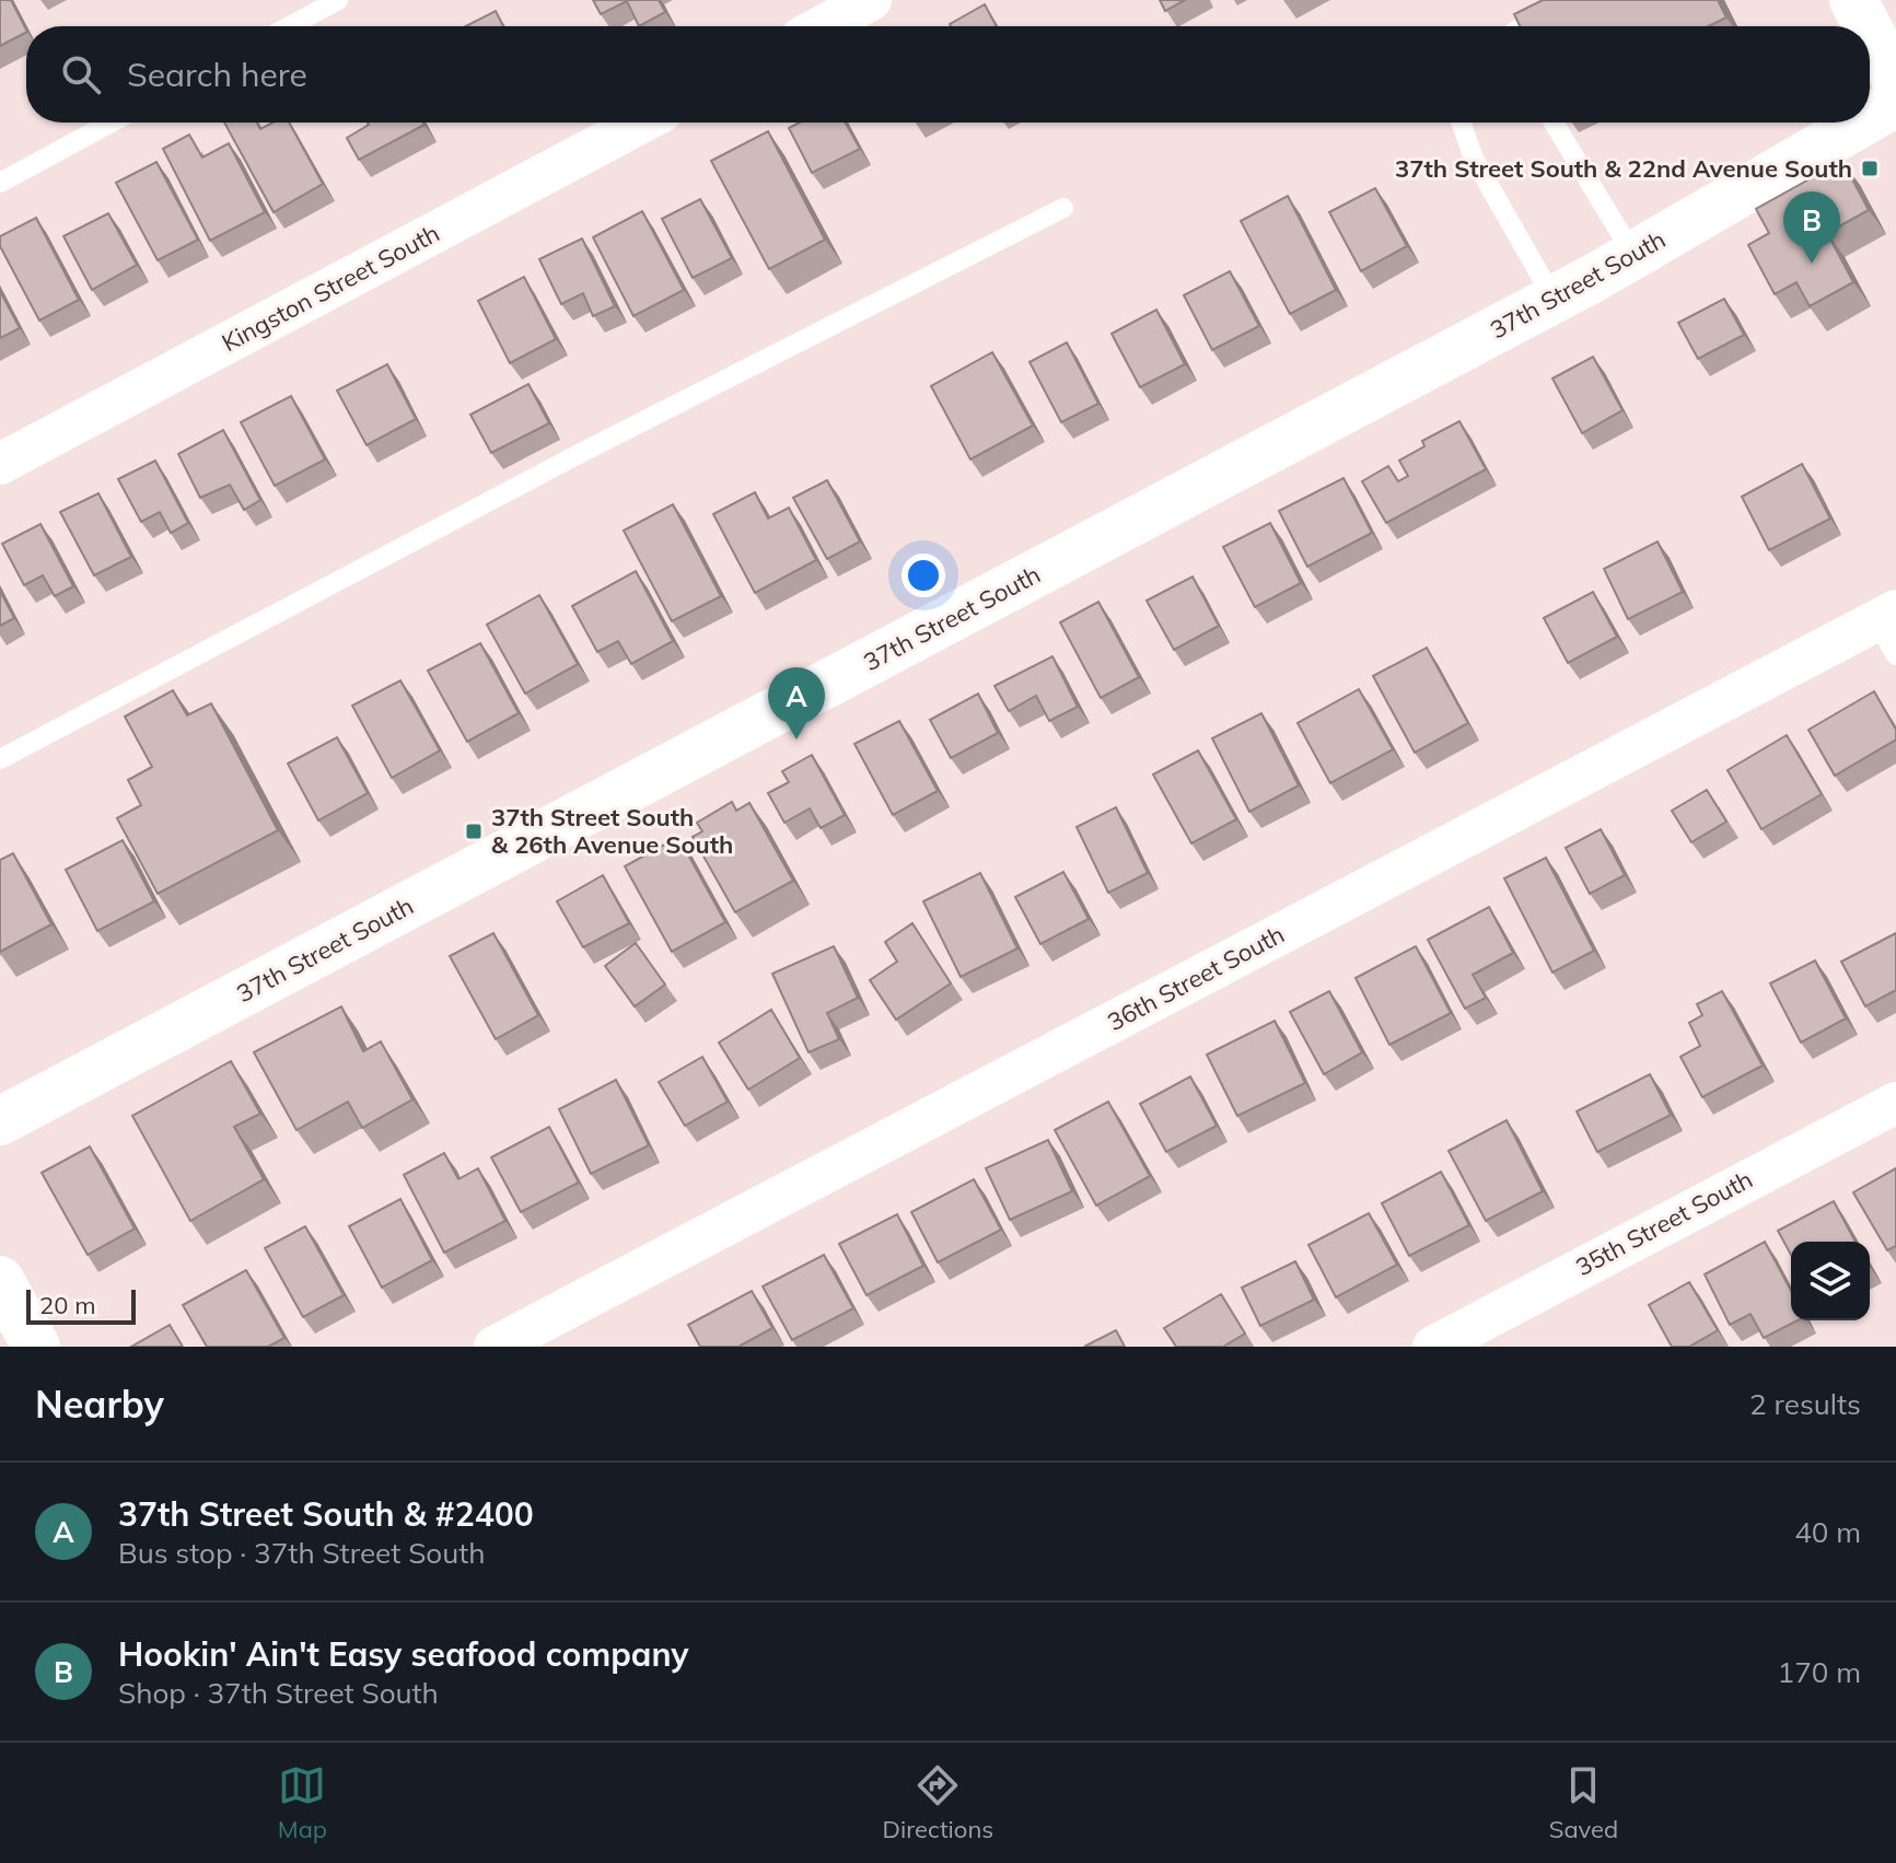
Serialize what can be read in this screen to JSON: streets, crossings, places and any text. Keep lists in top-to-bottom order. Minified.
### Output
{"streets":{"street":["37th Street South","Kingston Street South","36th Street South","35th Street South"]},"places":{"transit":["37th Street South & 22nd Avenue South","37th Street South & 26th Avenue South"]},"scale_bar":"20 m","page":{"search":"Search here","pins":["B","A"],"scale":"20 m","heading":["Nearby","2 results"],"list":[{"mark":"A","name":"37th Street South & #2400","note":"Bus stop · 37th Street South","value":"40 m"},{"mark":"B","name":"Hookin' Ain't Easy seafood company","note":"Shop · 37th Street South","value":"170 m"}],"nav":["Map","Directions","Saved"]}}
